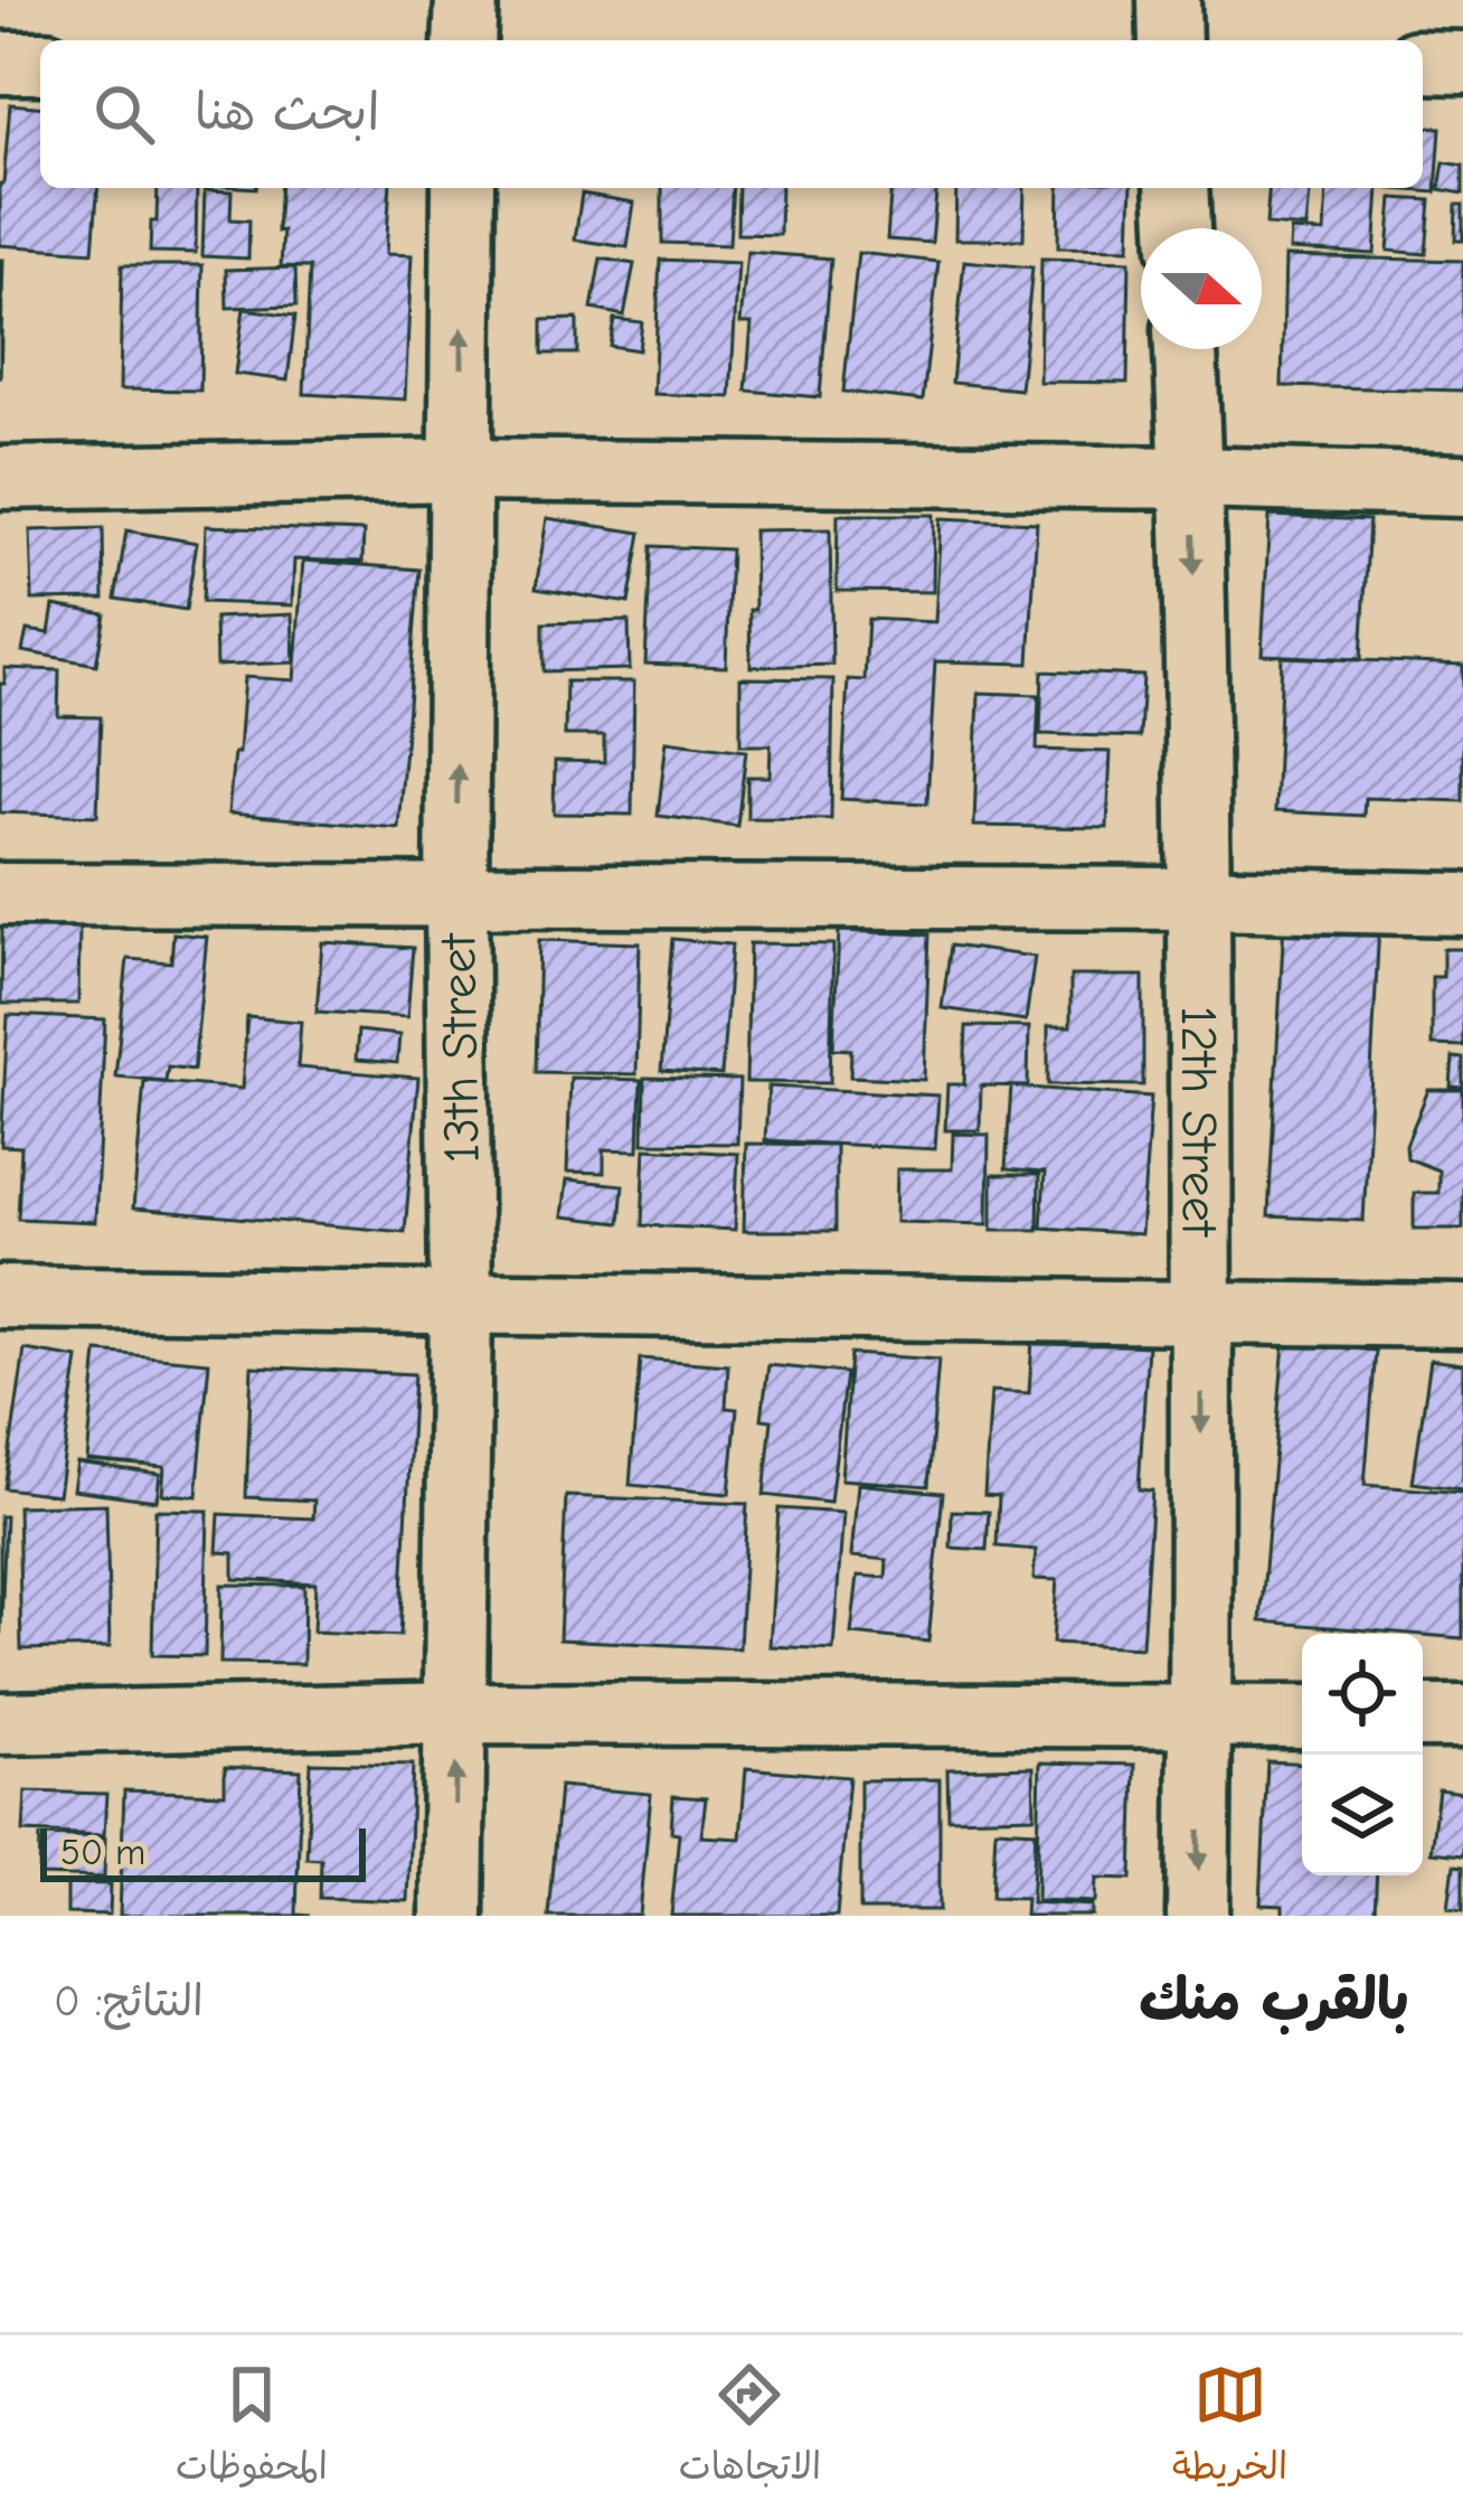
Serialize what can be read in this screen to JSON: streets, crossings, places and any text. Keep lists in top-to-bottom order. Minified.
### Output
{"streets":{"street":["13th Street","12th Street"]},"one_way":["13th Street","12th Street"],"scale_bar":"50 m","north":"right","page":{"search":"ابحث هنا","scale":"50 m","heading":["بالقرب منك","النتائج: 0"],"nav":["الخريطة","الاتجاهات","المحفوظات"]}}
